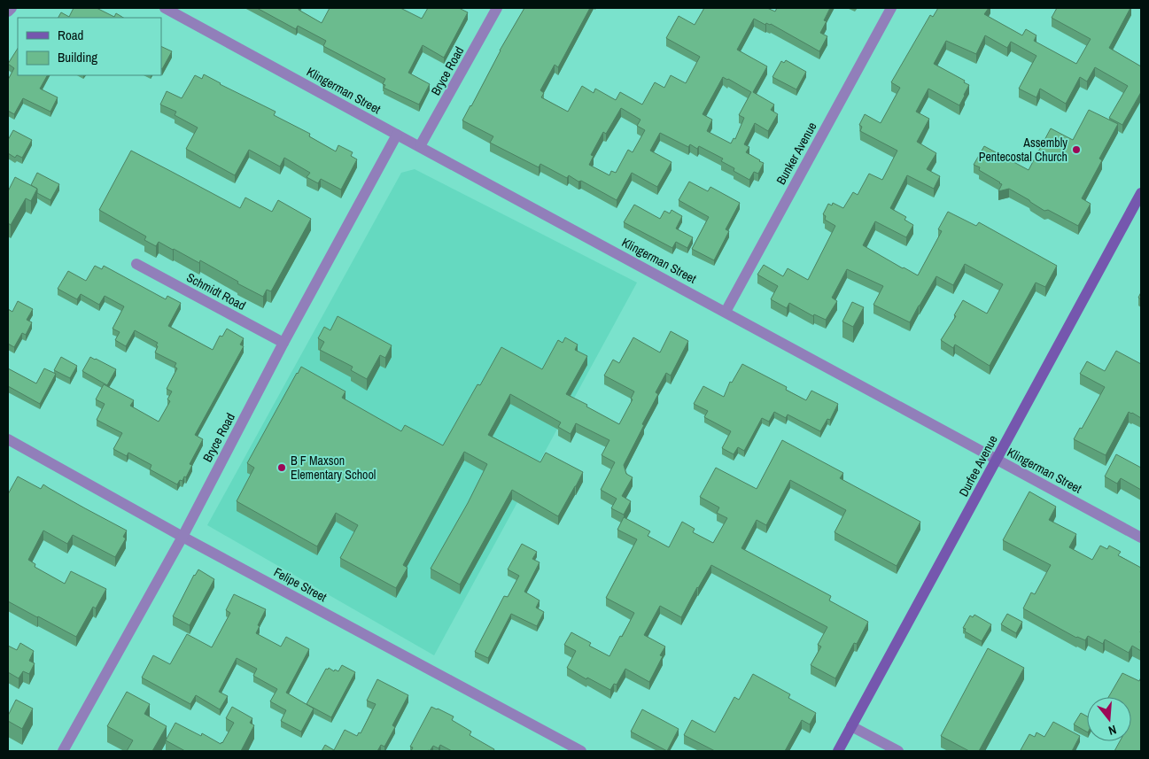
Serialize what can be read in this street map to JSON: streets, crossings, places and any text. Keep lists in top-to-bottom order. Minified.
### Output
{"streets":{"main road":["Durfee Avenue"],"street":["Bryce Road","Klingerman Street","Bunker Avenue","Schmidt Road","Felipe Street"]},"crossings":[["Bryce Road","Klingerman Street"],["Bryce Road","Schmidt Road"],["Bryce Road","Felipe Street"],["Klingerman Street","Bunker Avenue"],["Klingerman Street","Durfee Avenue"]],"places":["Assembly Pentecostal Church","B F Maxson Elementary School"],"legend":["Road","Building"],"north":"bottom"}
